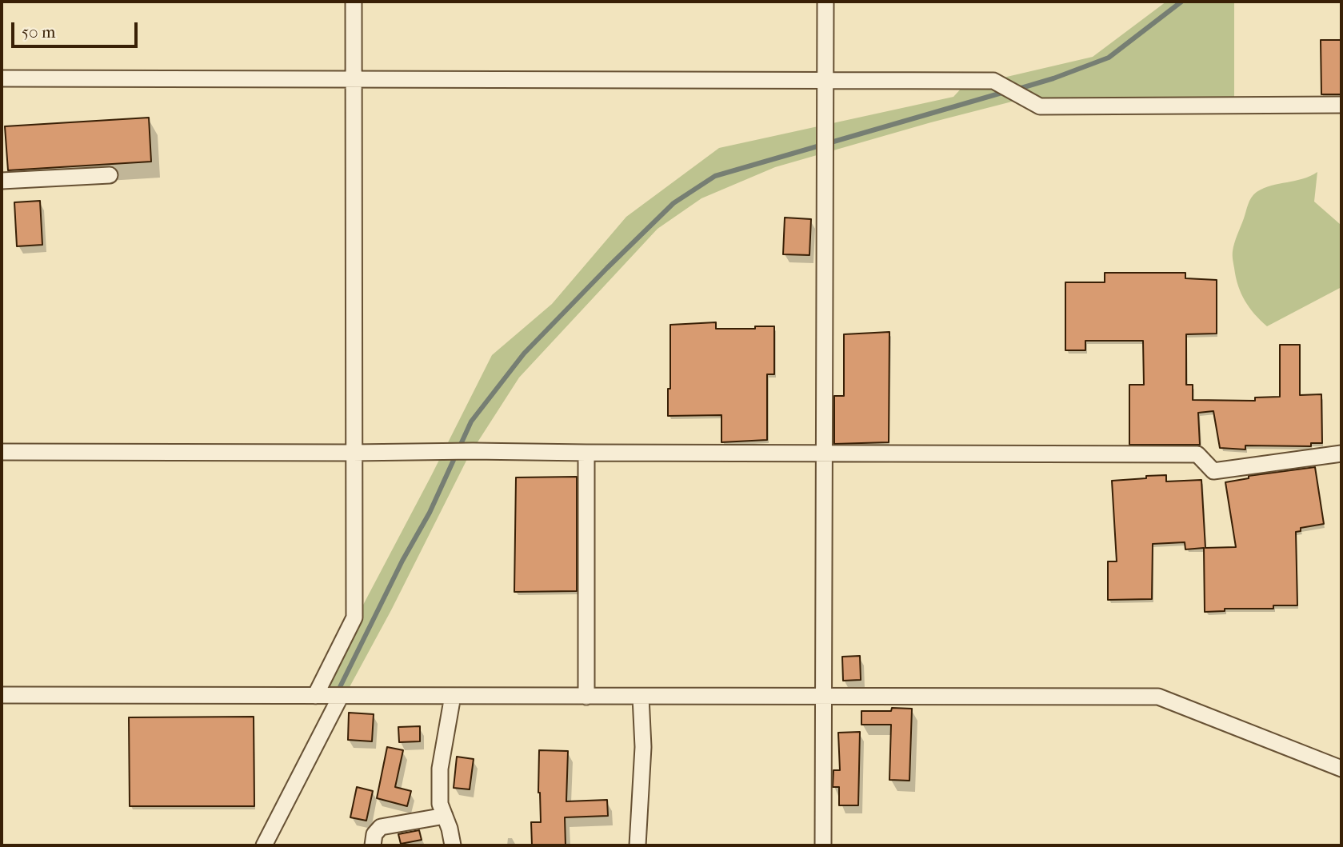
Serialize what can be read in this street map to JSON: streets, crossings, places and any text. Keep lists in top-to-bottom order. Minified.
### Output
{"scale_bar":"50 m"}
